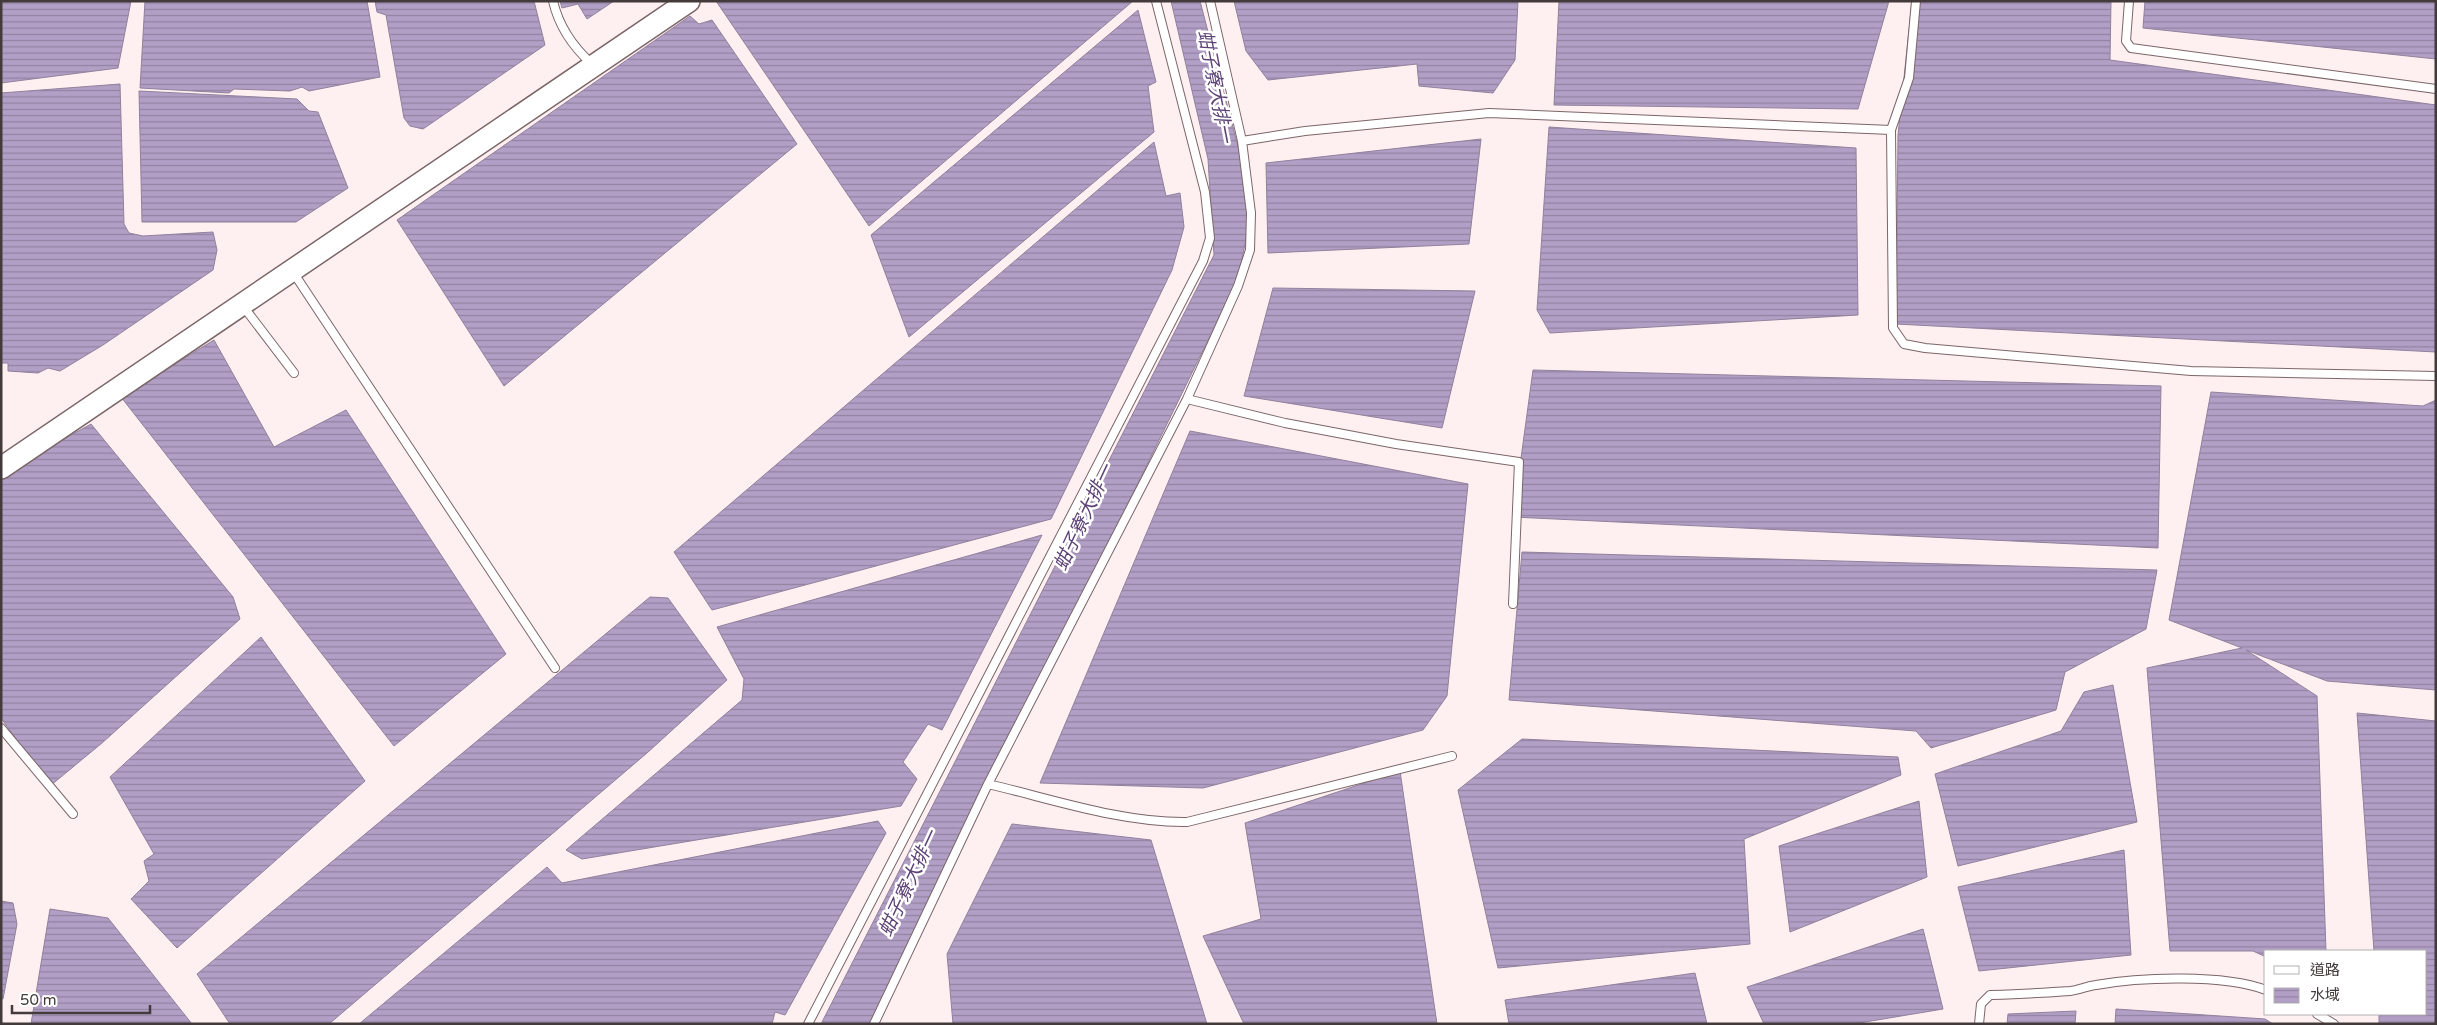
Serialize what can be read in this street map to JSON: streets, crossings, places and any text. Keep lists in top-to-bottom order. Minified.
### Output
{"water":["蚶子寮大排一"],"legend":["道路","水域"],"scale_bar":"50 m"}
